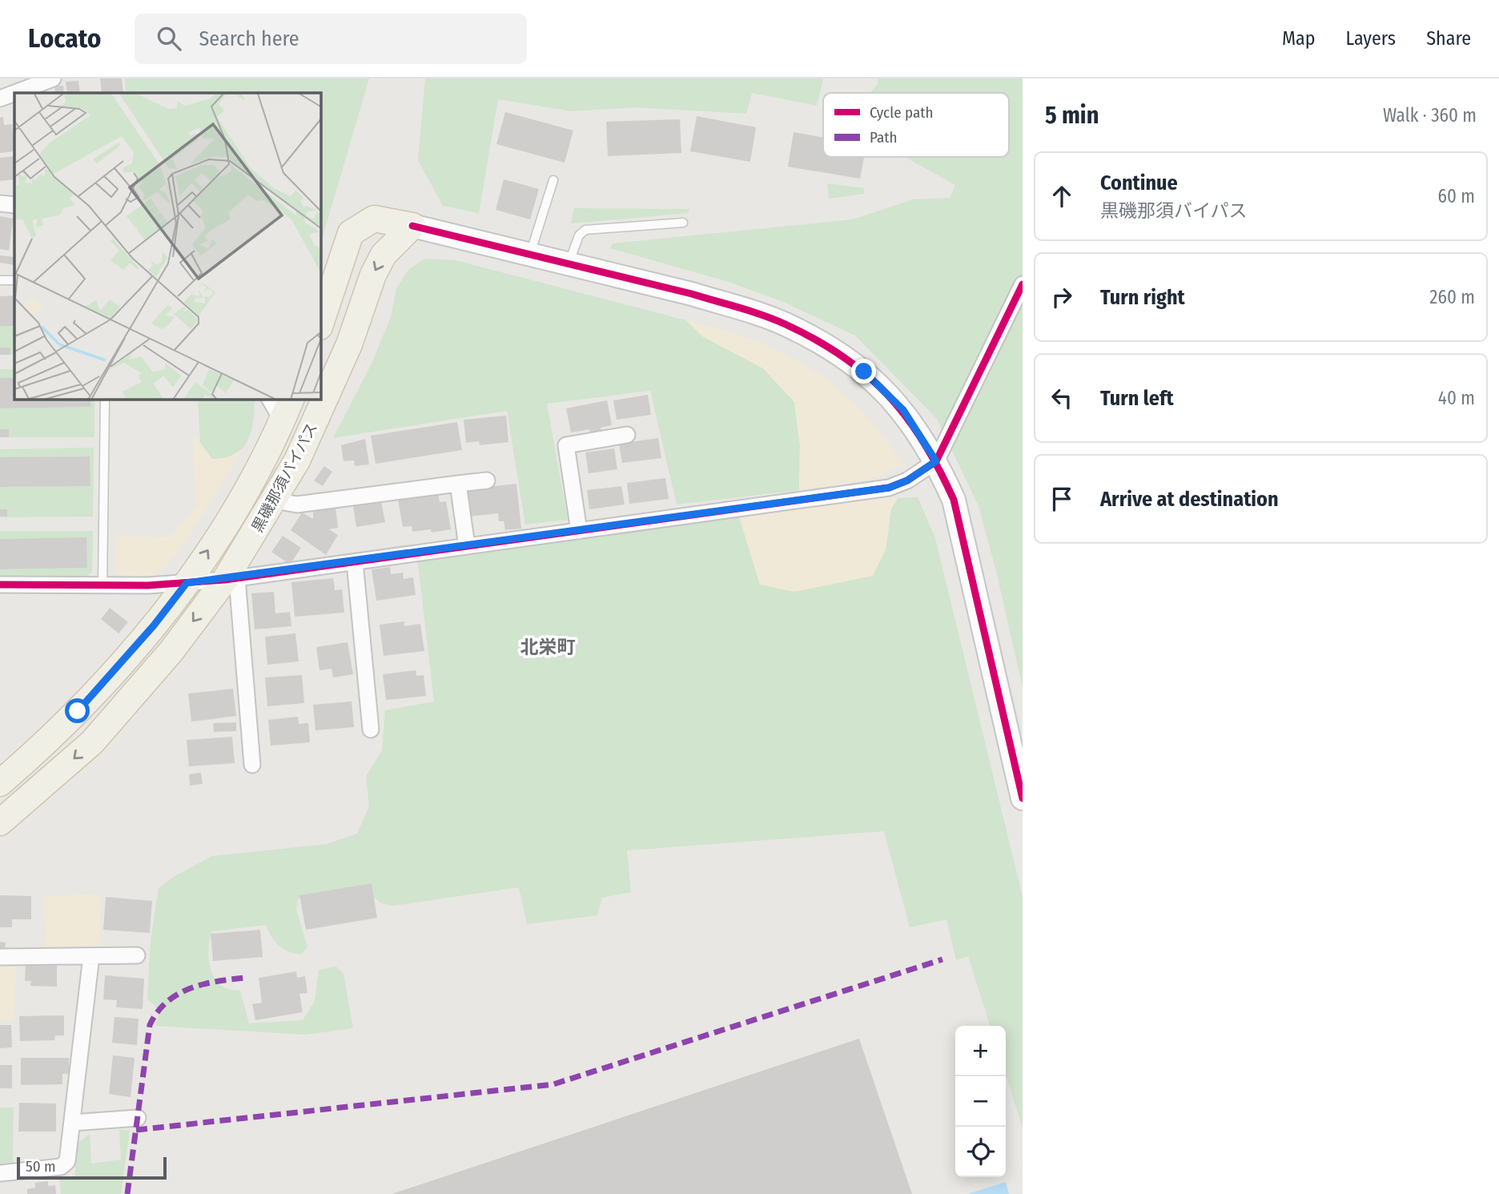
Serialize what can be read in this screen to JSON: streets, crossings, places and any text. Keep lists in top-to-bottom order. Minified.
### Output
{"streets":{"main road":["黒磯那須バイパス"]},"districts":["北栄町"],"legend":["Cycle path","Path"],"scale_bar":"50 m","page":{"header":"Locato","search":"Search here","nav":["Map","Layers","Share"],"heading":["5 min","Walk · 360 m"],"list":[["Continue","黒磯那須バイパス","60 m"],["Turn right","260 m"],["Turn left","40 m"],"Arrive at destination"],"map_buttons":["+","−"],"scale":"50 m"}}
